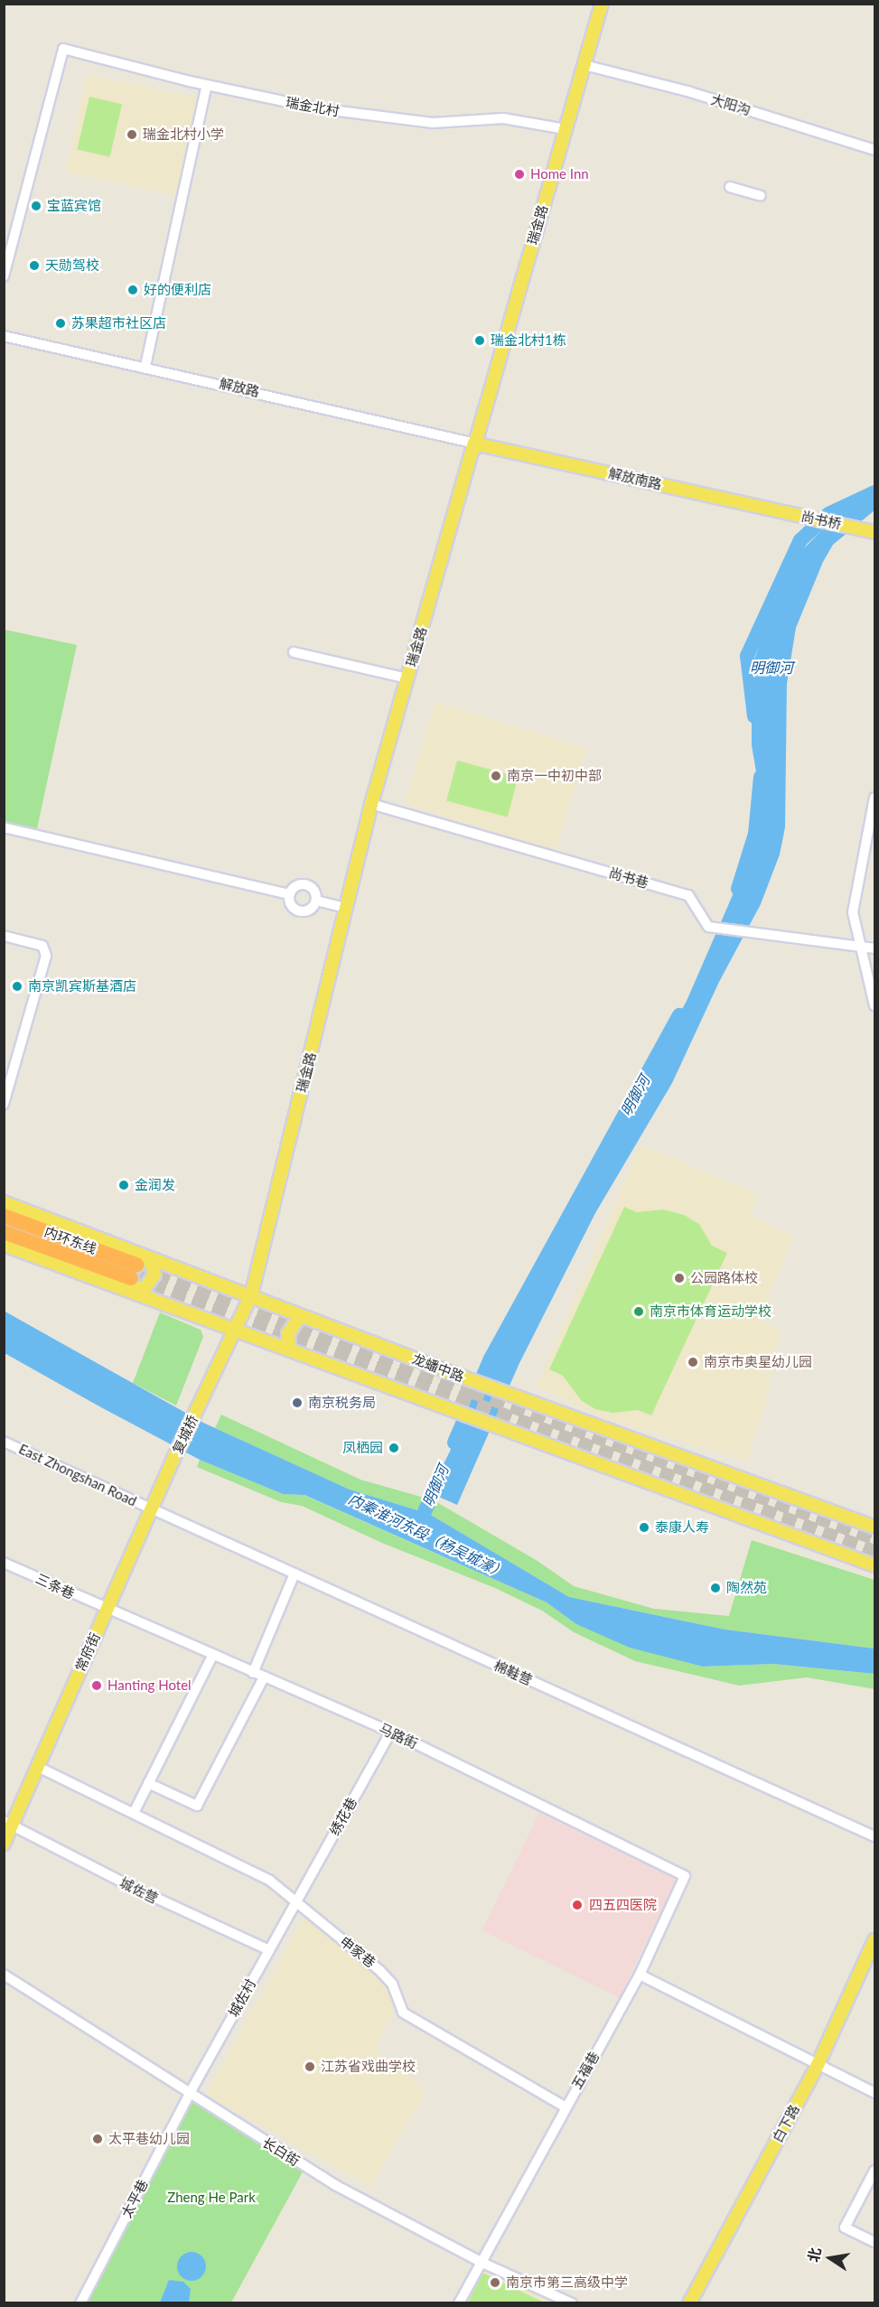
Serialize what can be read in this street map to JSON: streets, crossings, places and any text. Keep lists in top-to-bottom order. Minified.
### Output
{"streets":{"highway":["内环东线"],"main road":["瑞金路","龙蟠中路","复城桥","常府街","白下路"],"street":["大阳沟","瑞金北村","解放路","解放南路","尚书桥","尚书巷","East Zhongshan Road","三条巷","棉鞋营","马路街","绣花巷","城佐营","申家巷","城佐村","五福巷","长白街","太平巷"]},"crossings":[["大阳沟","瑞金路"],["瑞金北村","瑞金路"],["瑞金路","解放路"],["瑞金路","解放南路"],["瑞金路","尚书巷"],["瑞金路","复城桥"],["解放路","解放南路"],["内环东线","龙蟠中路"],["龙蟠中路","复城桥"],["复城桥","常府街"],["East Zhongshan Road","常府街"],["East Zhongshan Road","棉鞋营"],["三条巷","常府街"],["三条巷","马路街"],["常府街","棉鞋营"],["常府街","马路街"],["常府街","城佐营"],["常府街","申家巷"],["马路街","绣花巷"],["马路街","五福巷"],["绣花巷","申家巷"],["绣花巷","城佐村"],["城佐营","城佐村"],["申家巷","城佐村"],["申家巷","五福巷"],["城佐村","长白街"],["城佐村","太平巷"],["五福巷","长白街"],["长白街","太平巷"]],"water":["明御河","内秦淮河东段（杨吴城濠）"],"parks":["Zheng He Park"],"places":["瑞金北村小学","Home Inn","宝蓝宾馆","天勋驾校","好的便利店","苏果超市社区店","瑞金北村1栋","南京一中初中部","南京凯宾斯基酒店","金润发","公园路体校","南京市体育运动学校","南京市奥星幼儿园","南京税务局","凤栖园","泰康人寿","陶然苑","Hanting Hotel","四五四医院","江苏省戏曲学校","太平巷幼儿园","南京市第三高级中学"],"north":"left"}
